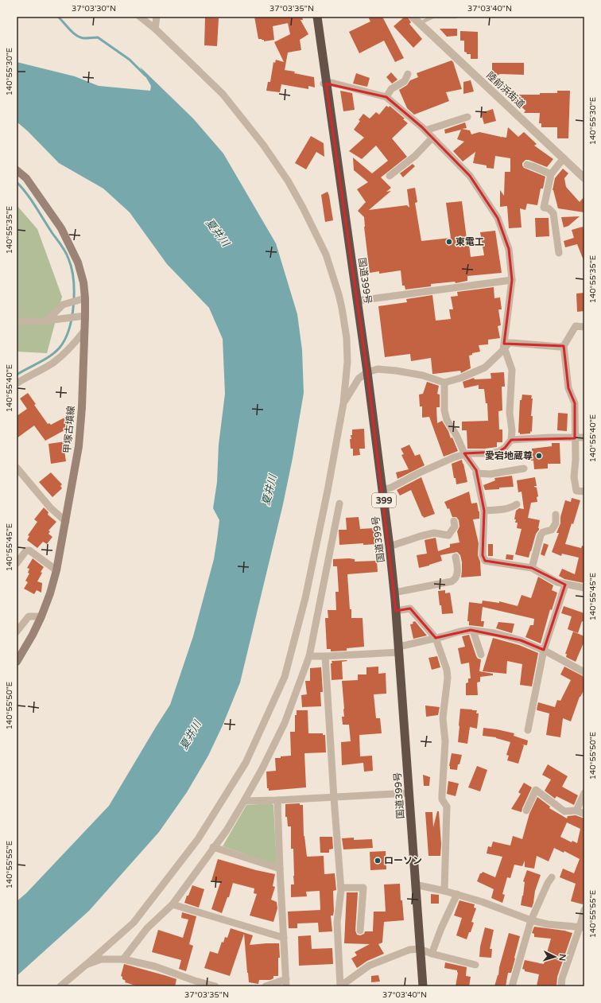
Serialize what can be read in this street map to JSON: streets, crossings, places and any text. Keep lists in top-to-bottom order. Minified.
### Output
{"streets":{"highway":["国道399号","399"],"main road":["甲塚古墳線"],"street":["陸前浜街道"]},"water":["夏井川"],"places":["東電工","愛宕地蔵尊","ローソン"],"north":"right","coordinates":["37°03'30\"N","37°03'35\"N","37°03'40\"N","140°55'30\"E","140°55'35\"E","140°55'40\"E","140°55'45\"E","140°55'50\"E","140°55'55\"E"]}
